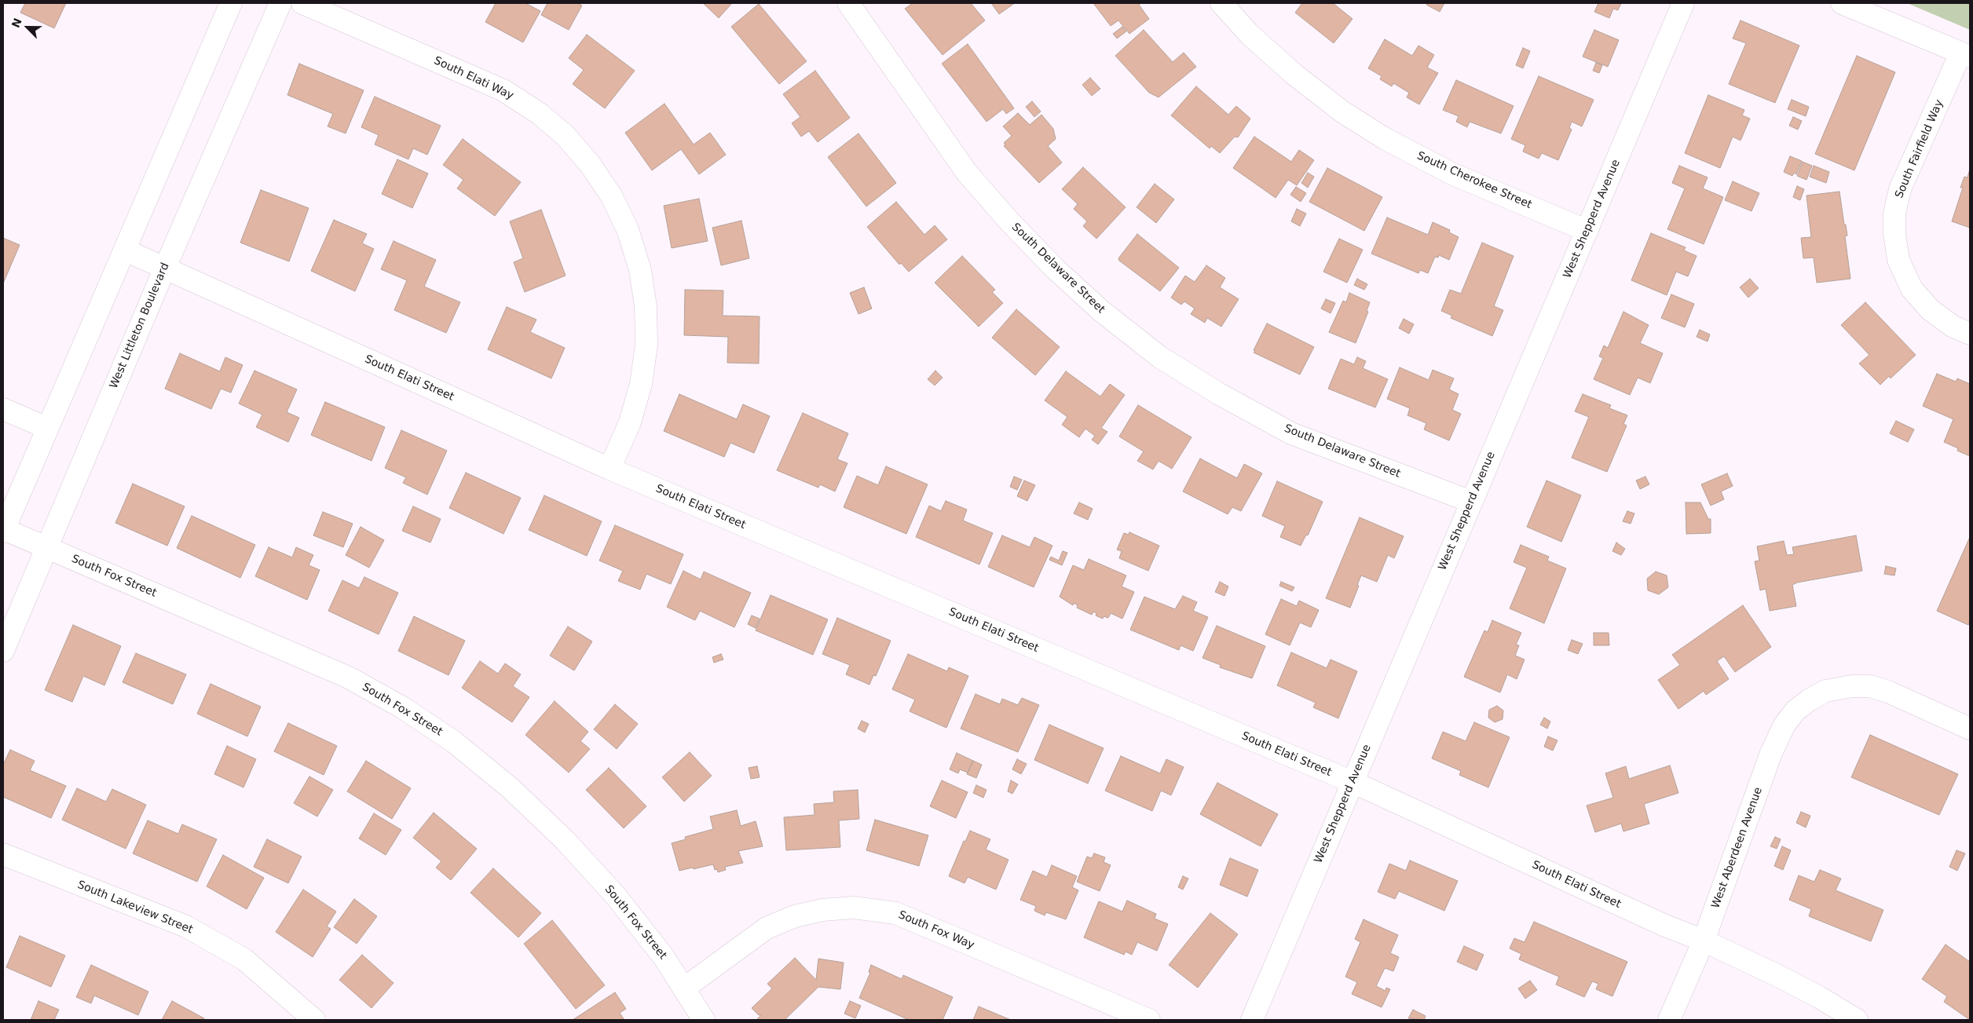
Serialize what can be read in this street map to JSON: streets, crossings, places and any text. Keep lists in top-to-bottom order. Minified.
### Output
{"streets":{"street":["South Elati Way","South Fairfield Way","South Cherokee Street","West Shepperd Avenue","South Delaware Street","West Littleton Boulevard","South Elati Street","South Fox Street","West Aberdeen Avenue","South Lakeview Street","South Fox Way"]},"crossings":[["South Elati Way","South Elati Street"],["South Cherokee Street","West Shepperd Avenue"],["West Shepperd Avenue","South Delaware Street"],["West Shepperd Avenue","South Elati Street"],["West Littleton Boulevard","South Elati Street"],["West Littleton Boulevard","South Fox Street"],["South Elati Street","West Aberdeen Avenue"],["South Fox Street","South Fox Way"]],"north":"top left"}
